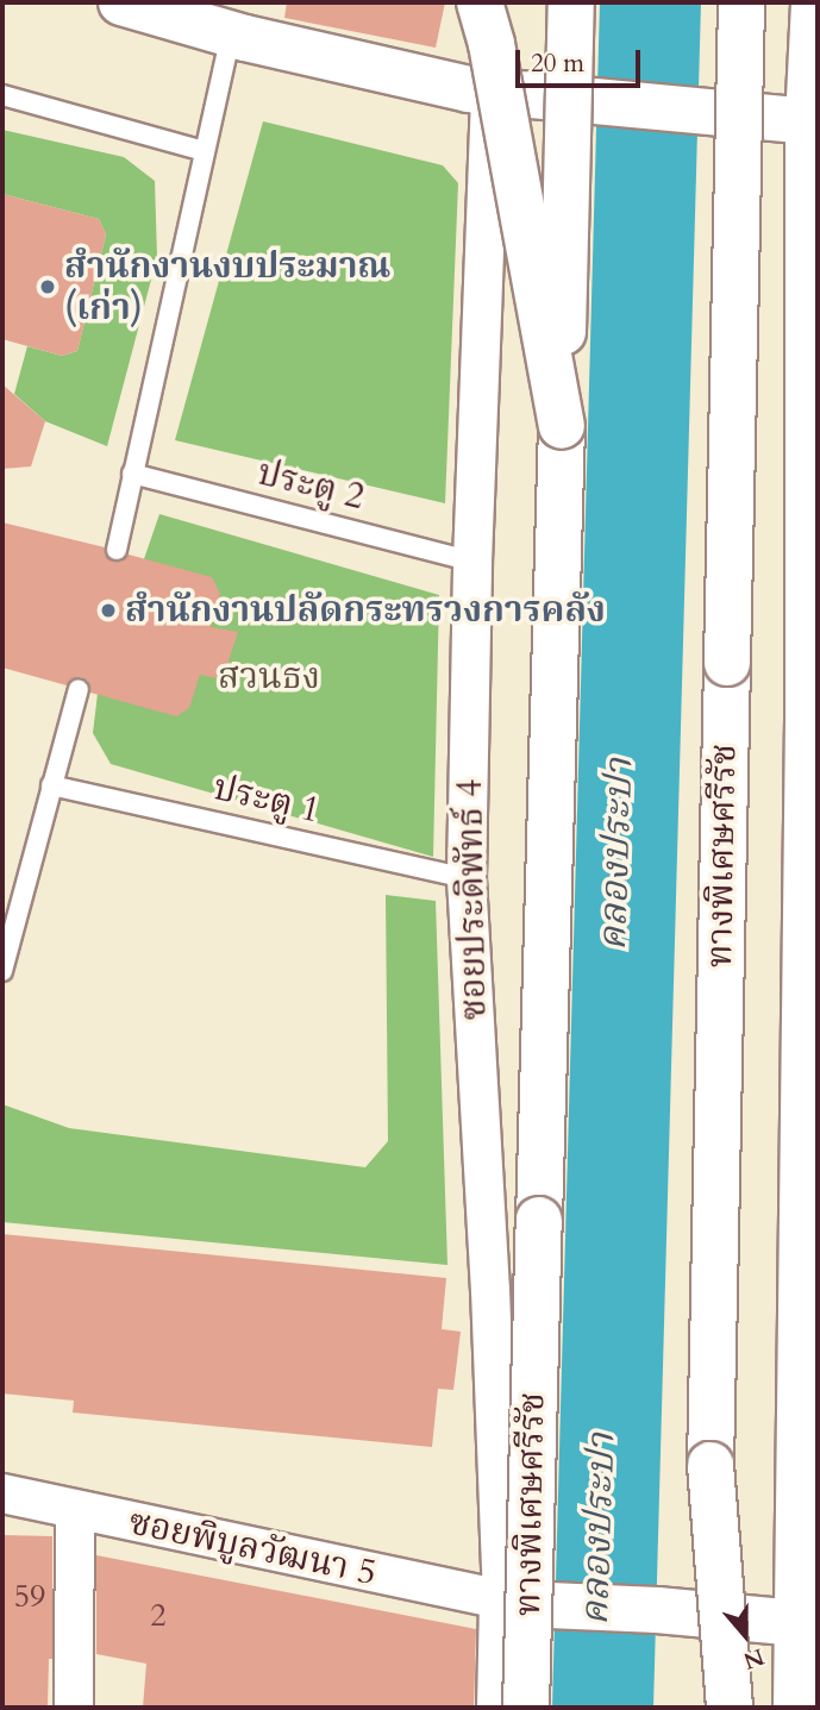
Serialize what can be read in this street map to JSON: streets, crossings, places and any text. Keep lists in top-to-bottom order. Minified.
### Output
{"streets":{"main road":["ทางพิเศษศรีรัช","ซอยประดิพัทธ์ 4"],"street":["ซอยพิบูลวัฒนา 5"],"lane":["ประตู 2","ประตู 1"]},"crossings":[["ประตู 2","ซอยประดิพัทธ์ 4"],["ประตู 1","ซอยประดิพัทธ์ 4"],["ซอยประดิพัทธ์ 4","ซอยพิบูลวัฒนา 5"]],"water":["คลองประปา"],"parks":["สวนธง"],"places":["สำนักงานงบประมาณ (เก่า)","สำนักงานปลัดกระทรวงการคลัง"],"house_numbers":["59","2"],"scale_bar":"20 m","north":"bottom"}
